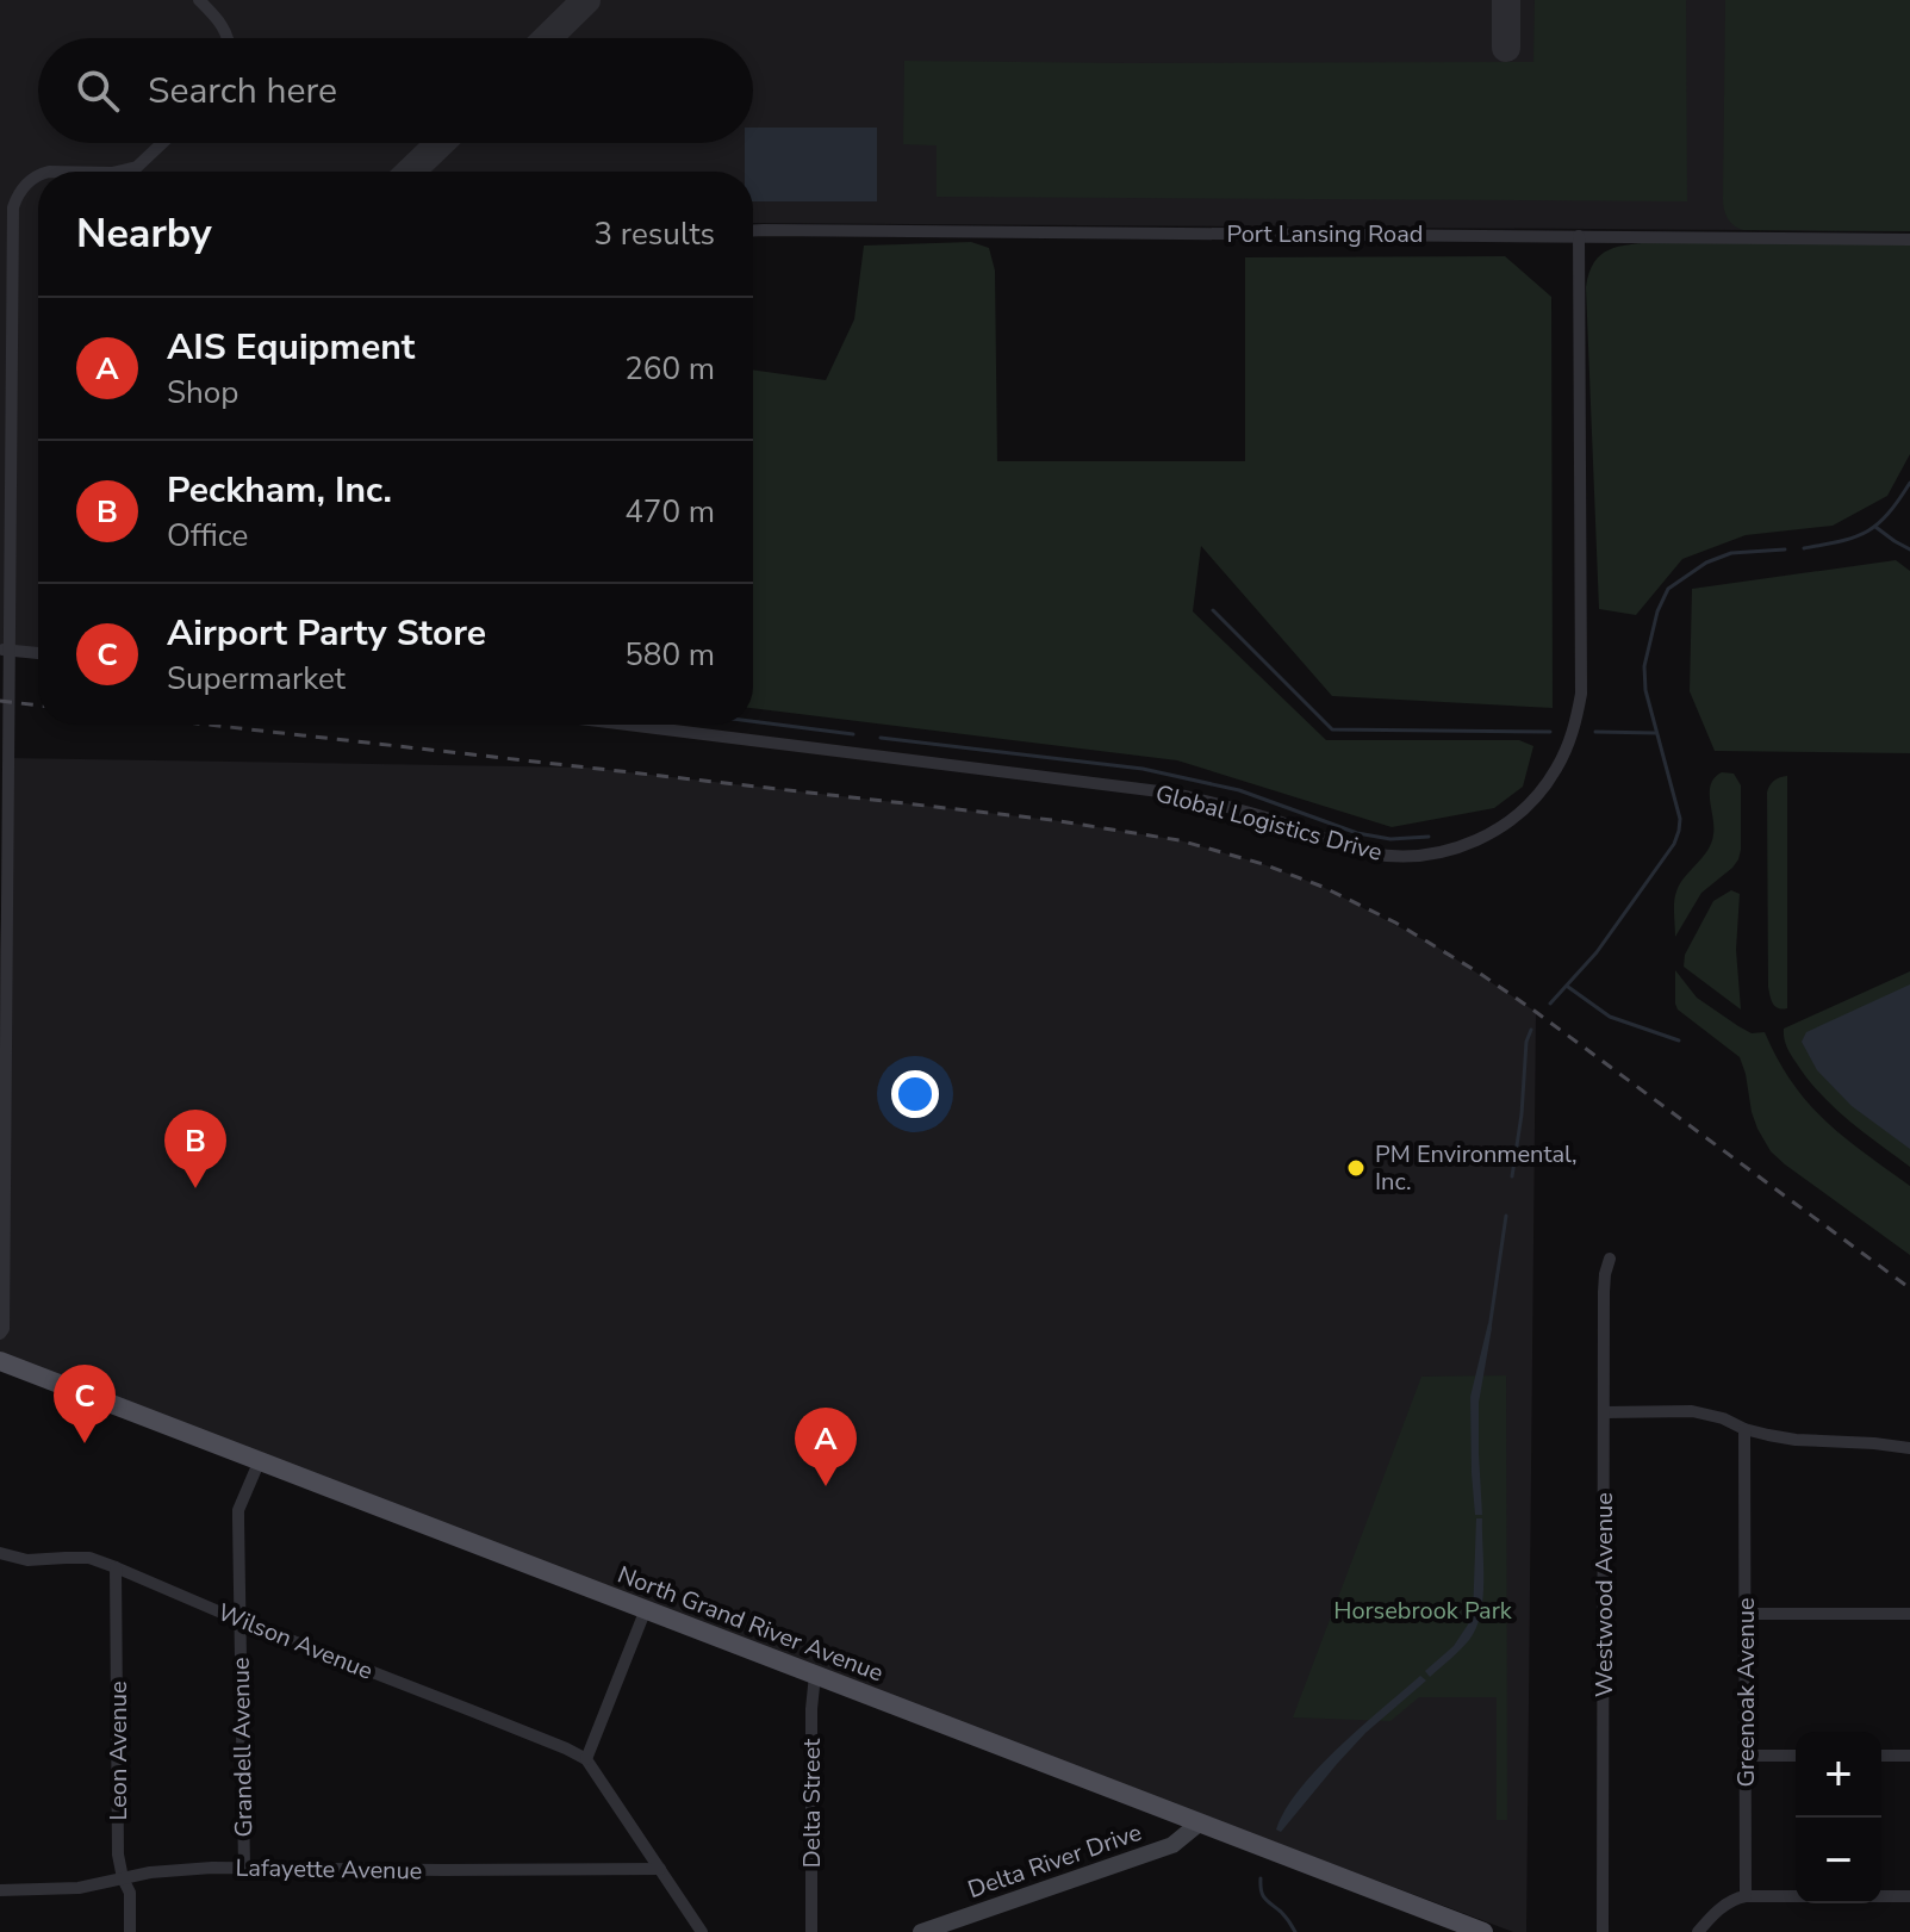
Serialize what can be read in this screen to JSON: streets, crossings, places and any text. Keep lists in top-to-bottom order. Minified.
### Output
{"streets":{"main road":["North Grand River Avenue"],"street":["Port Lansing Road","Global Logistics Drive","Westwood Avenue","Wilson Avenue","Greenoak Avenue","Grandell Avenue","Leon Avenue","Delta Street","Delta River Drive","Lafayette Avenue"]},"crossings":[["Port Lansing Road","Global Logistics Drive"],["North Grand River Avenue","Grandell Avenue"],["North Grand River Avenue","Delta Street"],["North Grand River Avenue","Delta River Drive"],["Wilson Avenue","Grandell Avenue"],["Wilson Avenue","Leon Avenue"],["Grandell Avenue","Lafayette Avenue"],["Leon Avenue","Lafayette Avenue"]],"parks":["Horsebrook Park"],"places":["PM Environmental, Inc."],"page":{"search":"Search here","heading":["Nearby","3 results"],"list":[{"mark":"A","name":"AIS Equipment","note":"Shop","value":"260 m"},{"mark":"B","name":"Peckham, Inc.","note":"Office","value":"470 m"},{"mark":"C","name":"Airport Party Store","note":"Supermarket","value":"580 m"}],"pins":["B","C","A"],"map_buttons":["+","−"]}}
